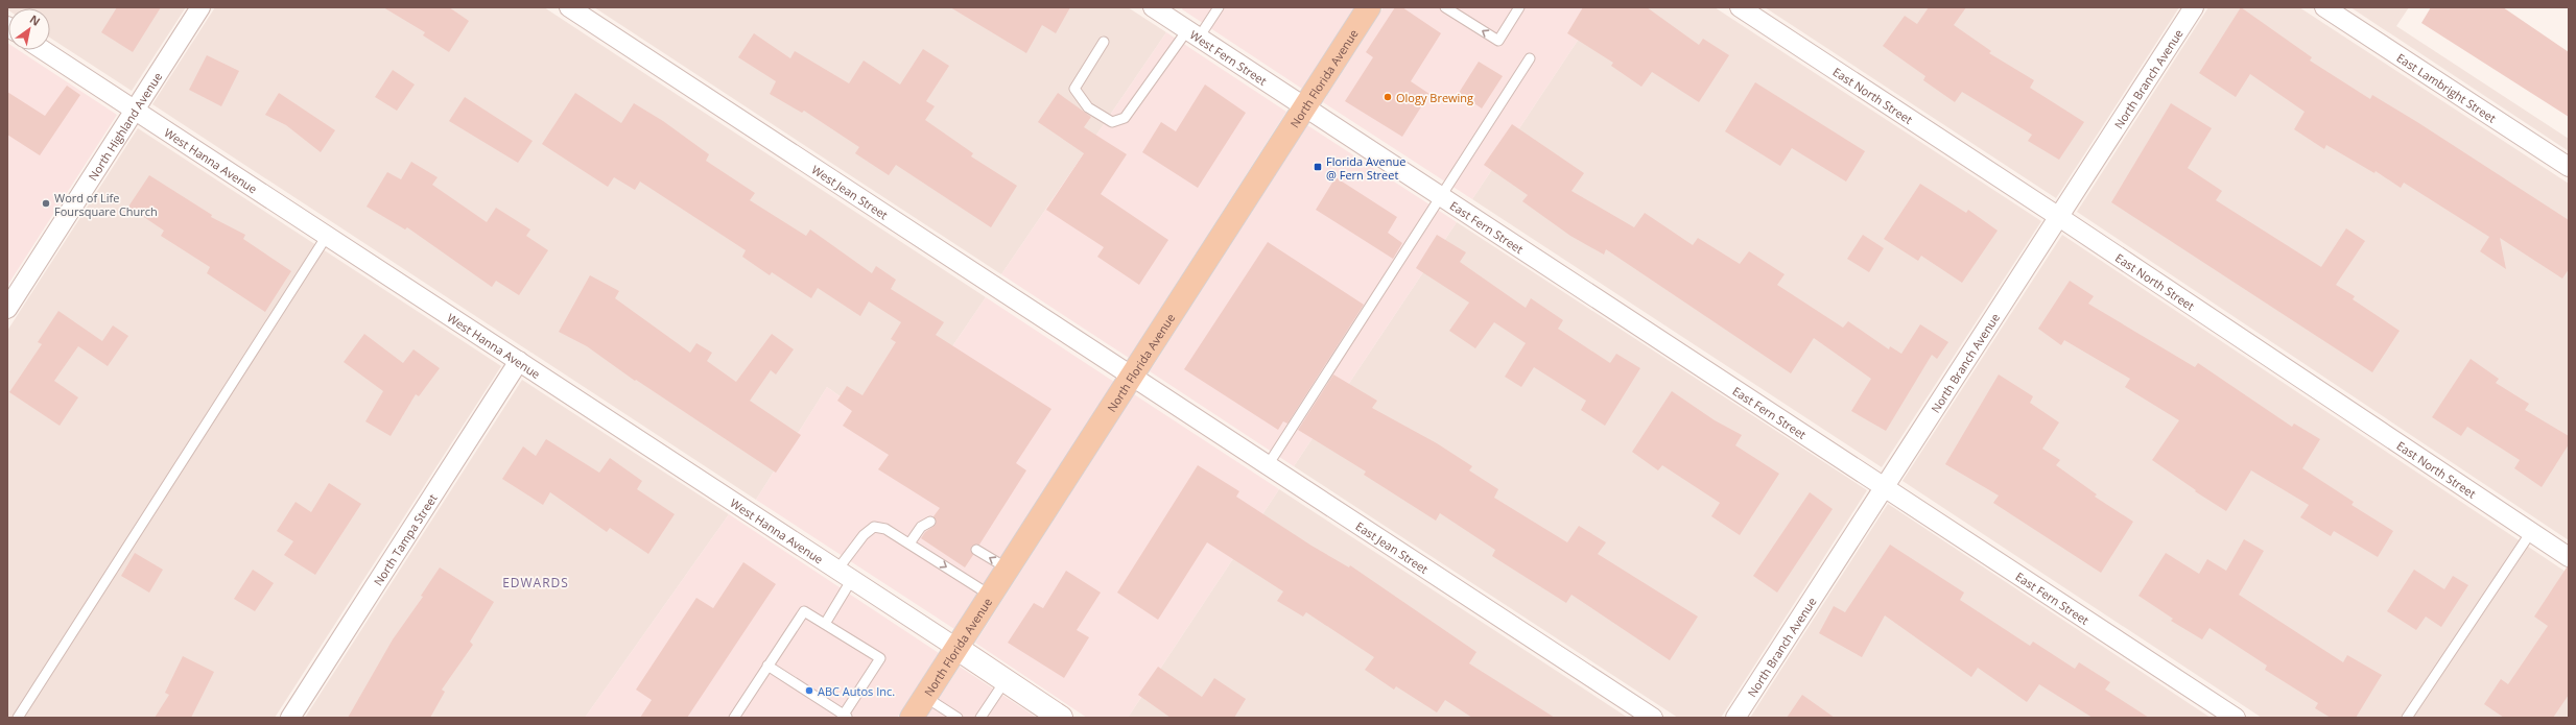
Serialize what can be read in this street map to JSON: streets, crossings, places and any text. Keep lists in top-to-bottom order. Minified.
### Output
{"streets":{"main road":["North Florida Avenue"],"street":["West Fern Street","North Branch Avenue","East Lambright Street","East North Street","North Highland Avenue","West Hanna Avenue","West Jean Street","East Fern Street","North Tampa Street","East Jean Street"]},"crossings":[["West Fern Street","North Florida Avenue"],["West Fern Street","East Fern Street"],["North Florida Avenue","West Hanna Avenue"],["North Florida Avenue","West Jean Street"],["North Florida Avenue","East Fern Street"],["North Florida Avenue","East Jean Street"],["North Branch Avenue","East North Street"],["North Branch Avenue","East Fern Street"],["North Highland Avenue","West Hanna Avenue"],["West Hanna Avenue","North Tampa Street"],["West Jean Street","East Jean Street"]],"districts":["EDWARDS"],"places":{"other":["Ology Brewing","Word of Life Foursquare Church","ABC Autos Inc."],"transit":["Florida Avenue @ Fern Street"]},"north":"top right"}
